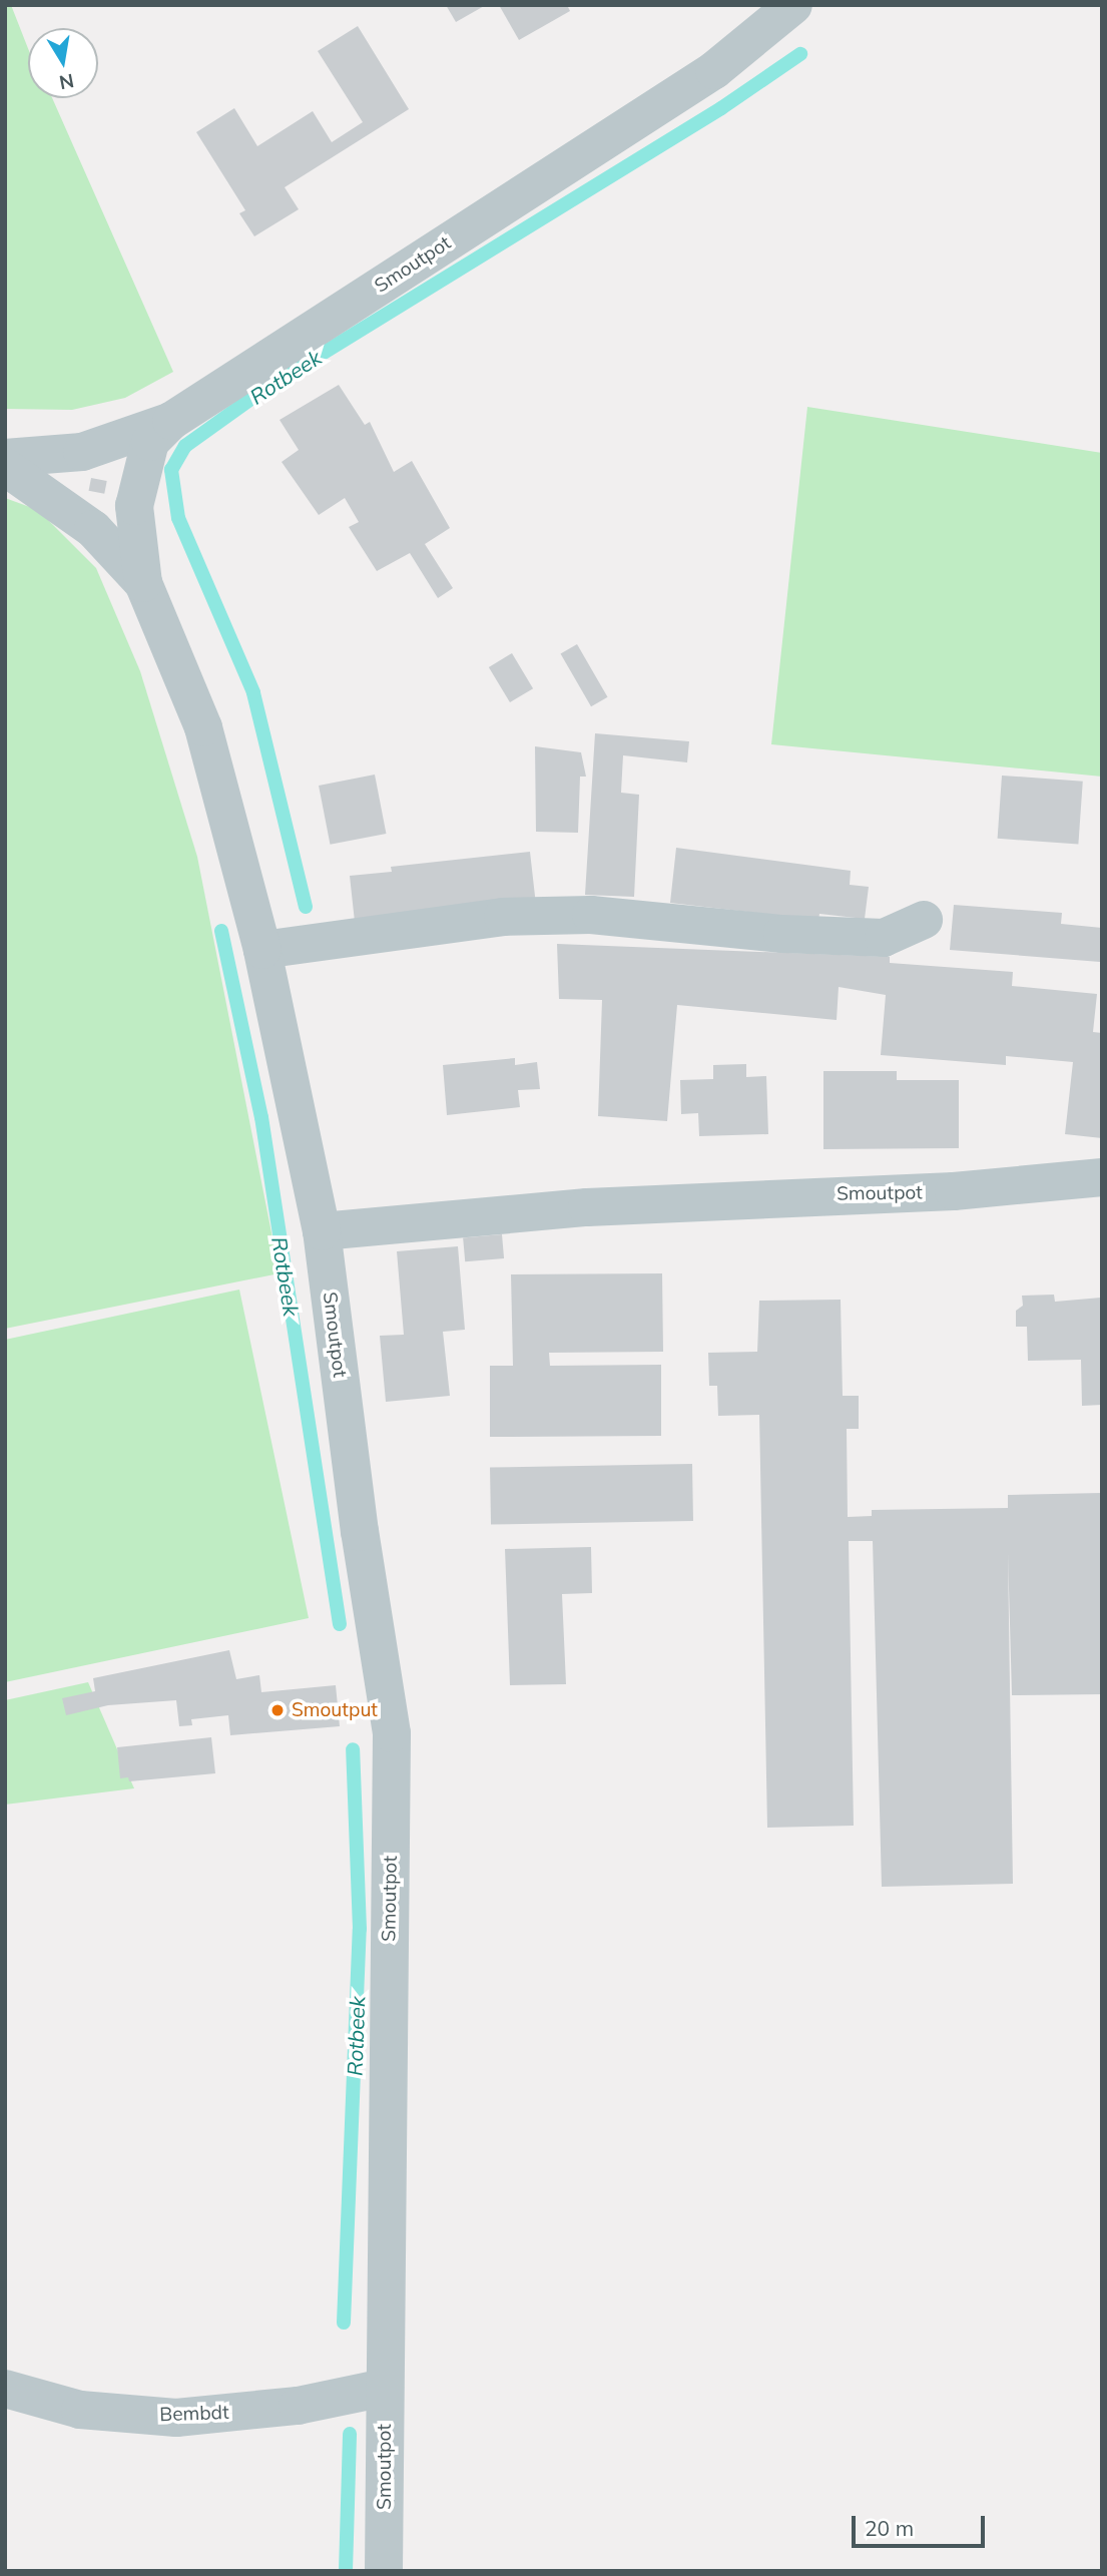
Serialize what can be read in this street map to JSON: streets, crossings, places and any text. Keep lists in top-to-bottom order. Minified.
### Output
{"streets":{"street":["Smoutpot","Bembdt"]},"crossings":[["Smoutpot","Bembdt"]],"water":["Rotbeek"],"places":["Smoutput"],"scale_bar":"20 m","north":"bottom"}
